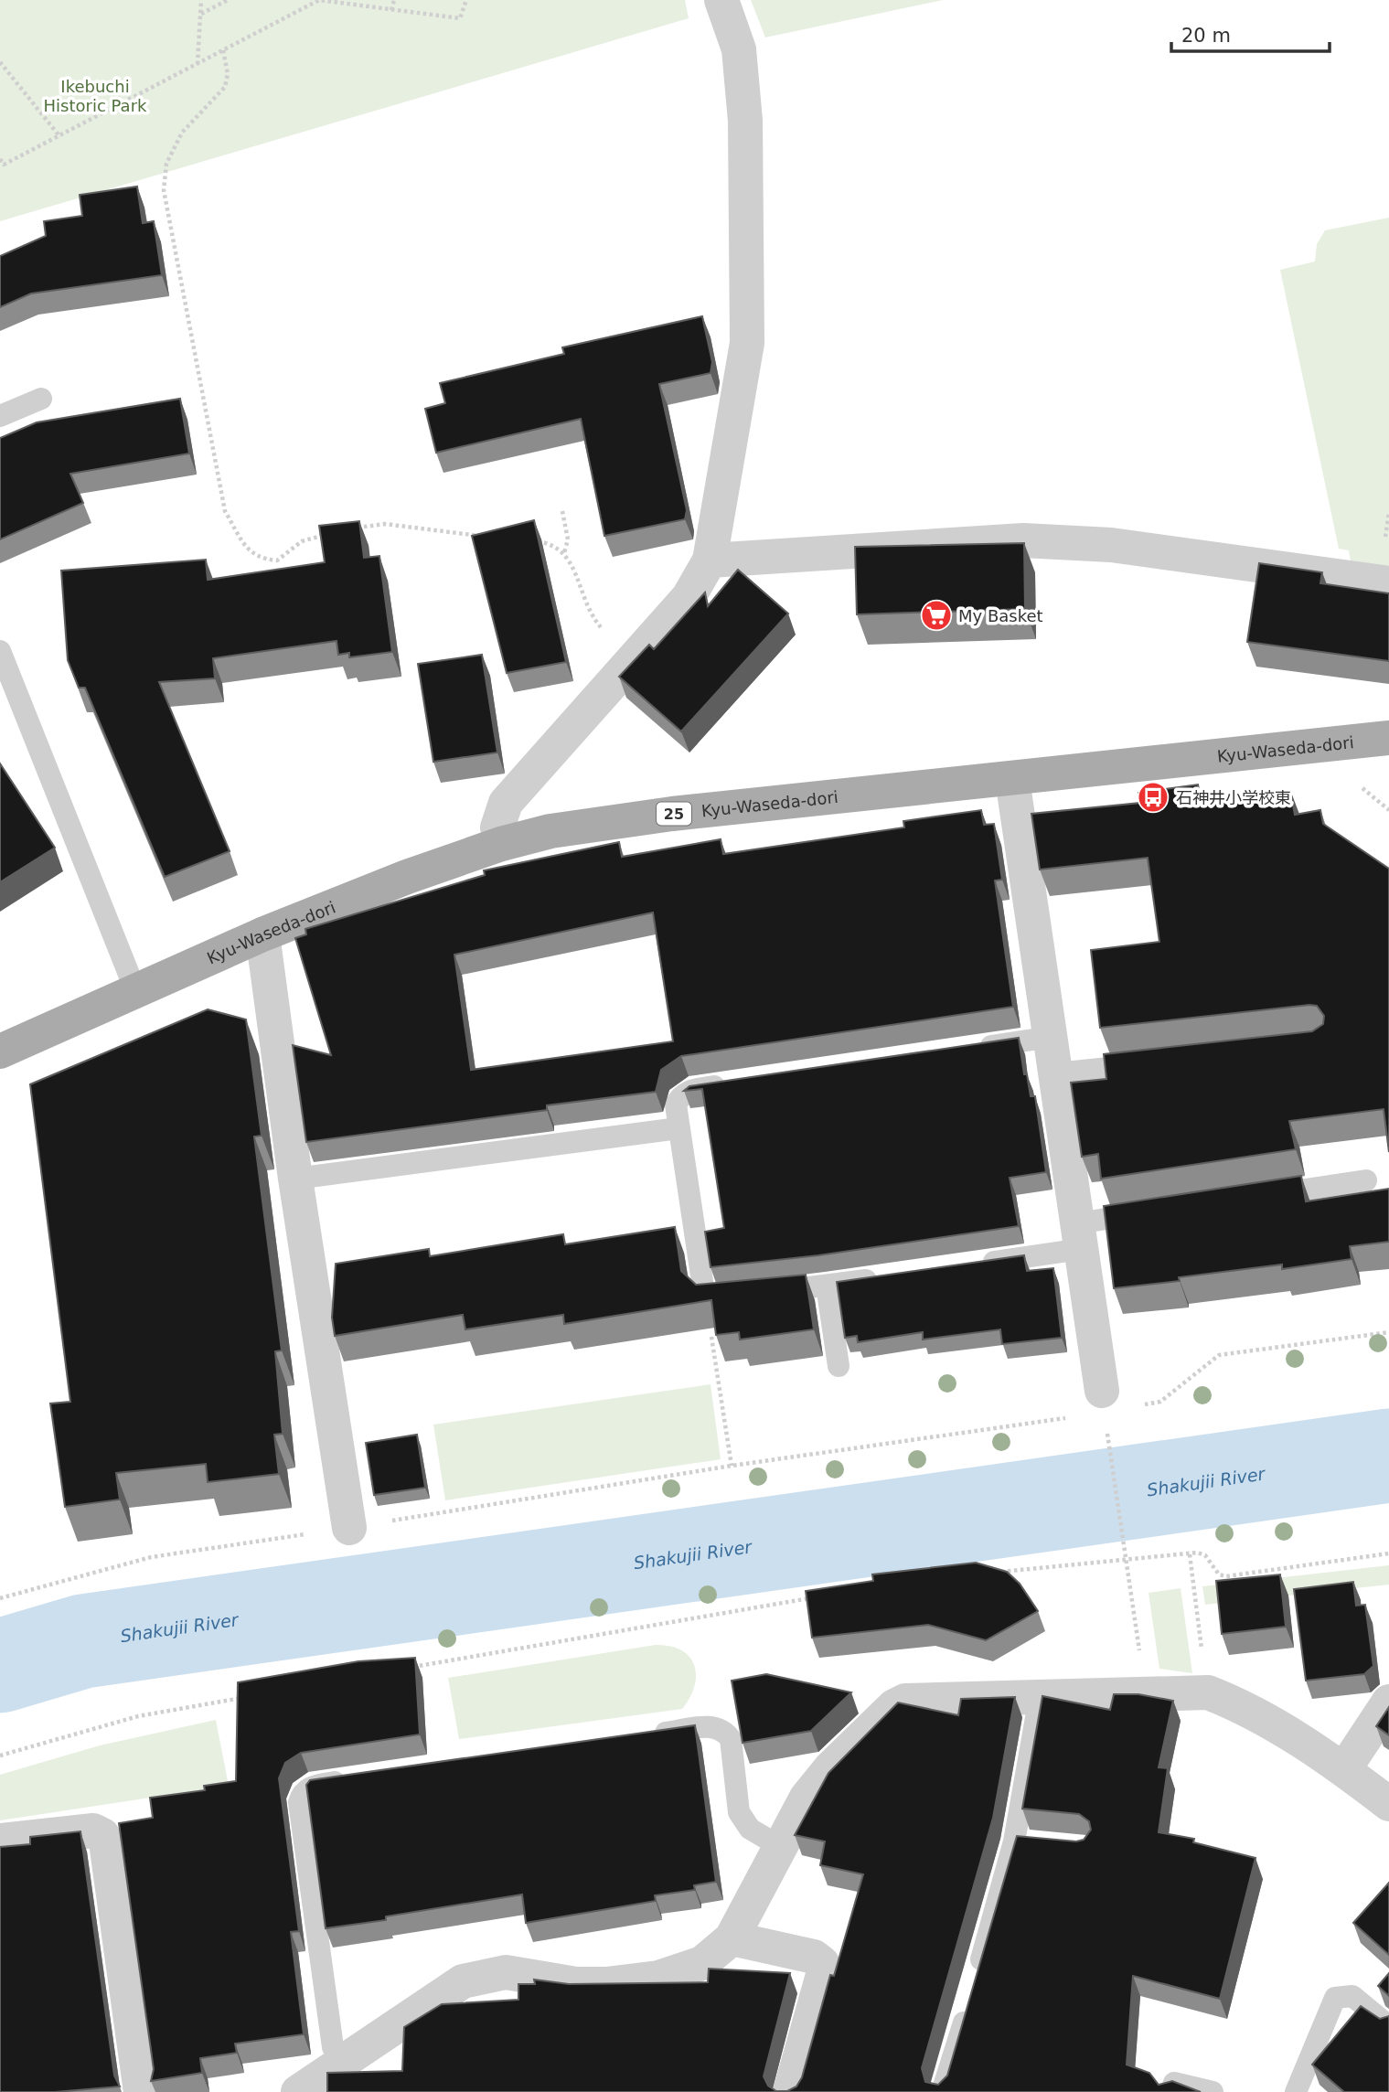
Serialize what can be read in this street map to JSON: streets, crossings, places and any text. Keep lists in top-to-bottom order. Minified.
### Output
{"streets":{"main road":["Kyu-Waseda-dori","25"]},"water":["Shakujii River"],"parks":["Ikebuchi Historic Park"],"places":{"supermarket":["My Basket"],"bus stop":["石神井小学校東"]},"scale_bar":"20 m"}
